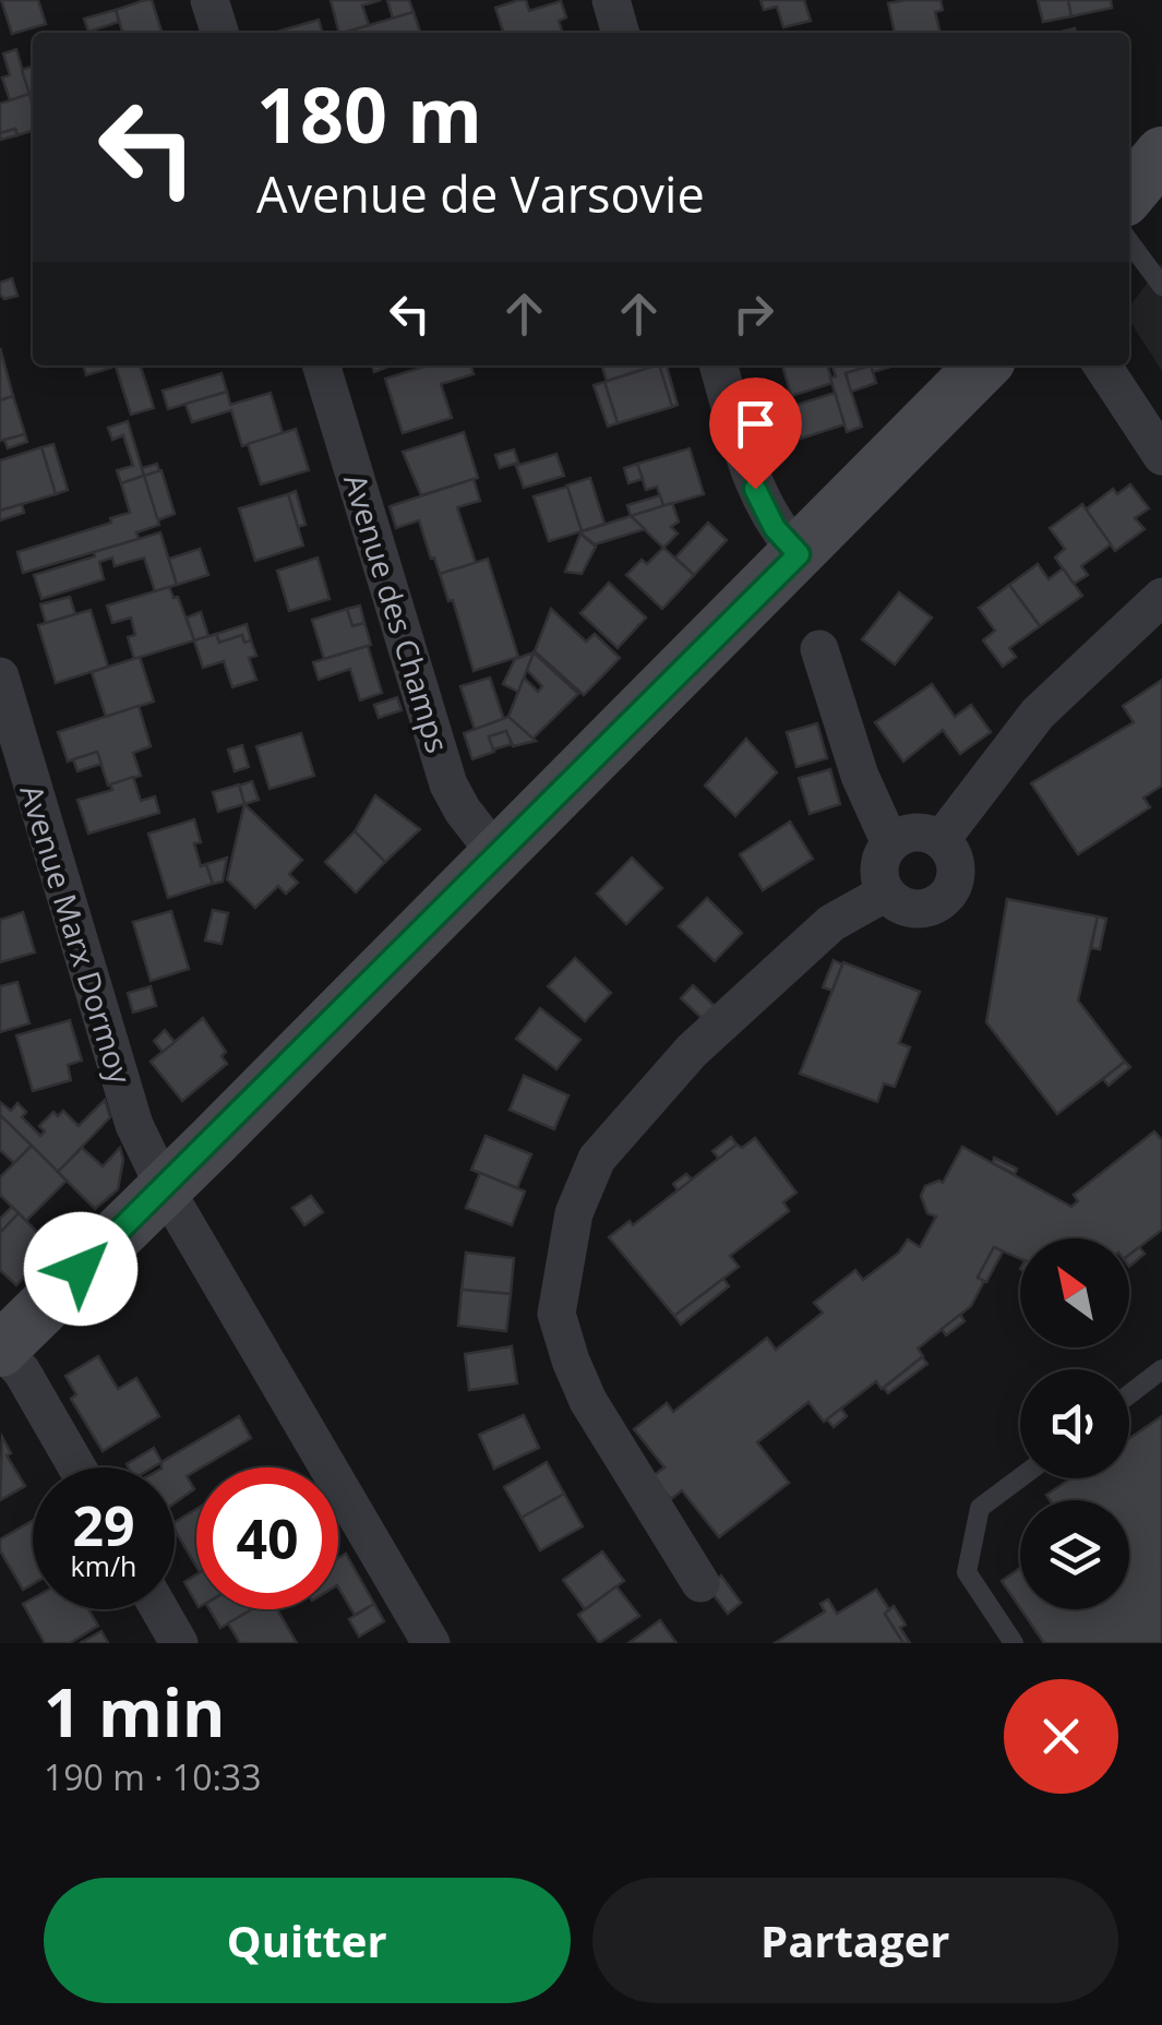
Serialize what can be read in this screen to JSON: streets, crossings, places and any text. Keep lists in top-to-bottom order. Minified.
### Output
{"streets":{"street":["Avenue des Champs","Avenue Marx Dormoy"]},"north":"top left","page":{"turn":["180 m","Avenue de Varsovie"],"speed":"29 km/h","limit":"40","heading":["1 min","190 m · 10:33"],"buttons":["Quitter","Partager"]}}
